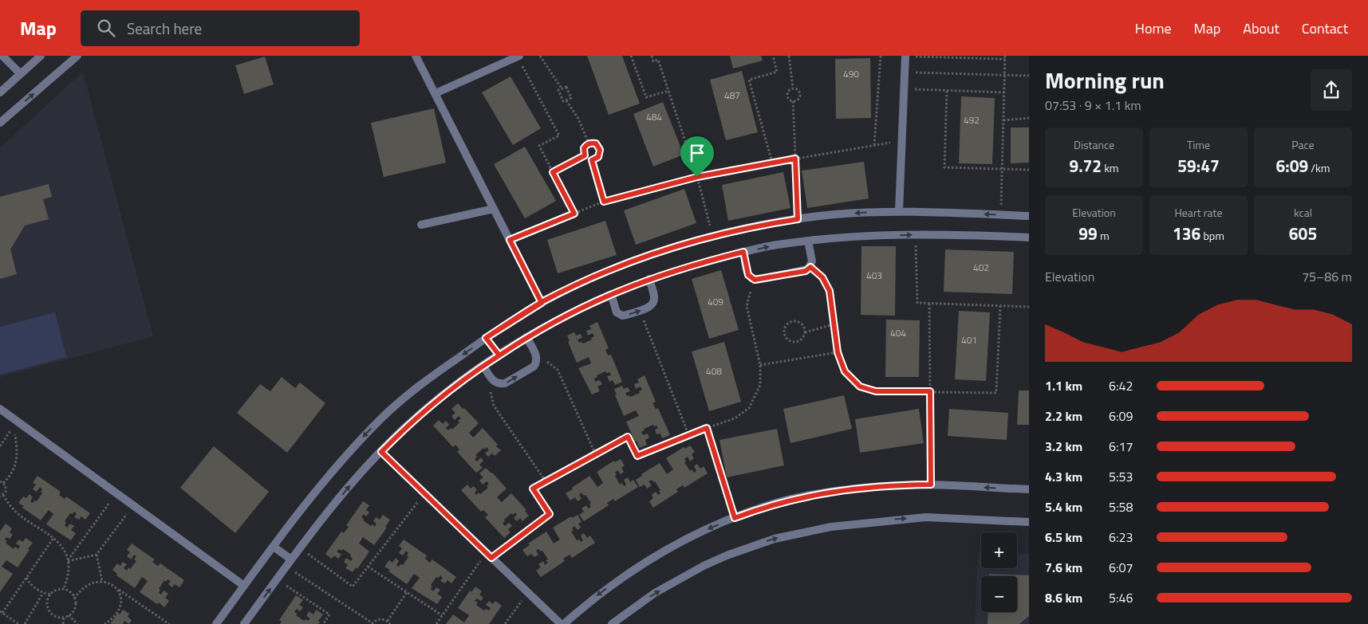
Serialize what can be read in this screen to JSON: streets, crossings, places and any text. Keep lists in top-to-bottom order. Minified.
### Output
{"house_numbers":["490","487","484","492","402","403","409","404","401","408"],"page":{"header":"Map","search":"Search here","nav":["Home","Map","About","Contact"],"heading":["Morning run","07:53 · 9 × 1.1 km"],"stats":[["Distance","9.72 km"],["Time","59:47"],["Pace","6:09 /km"],["Elevation","99 m"],["Heart rate","136 bpm"],["kcal","605"]],"chart":["Elevation","75–86 m"],"list":[{"name":"1.1 km","note":"6:42"},{"name":"2.2 km","note":"6:09"},{"name":"3.2 km","note":"6:17"},{"name":"4.3 km","note":"5:53"},{"name":"5.4 km","note":"5:58"},{"name":"6.5 km","note":"6:23"},{"name":"7.6 km","note":"6:07"},{"name":"8.6 km","note":"5:46"}],"map_buttons":["+","−"]}}
